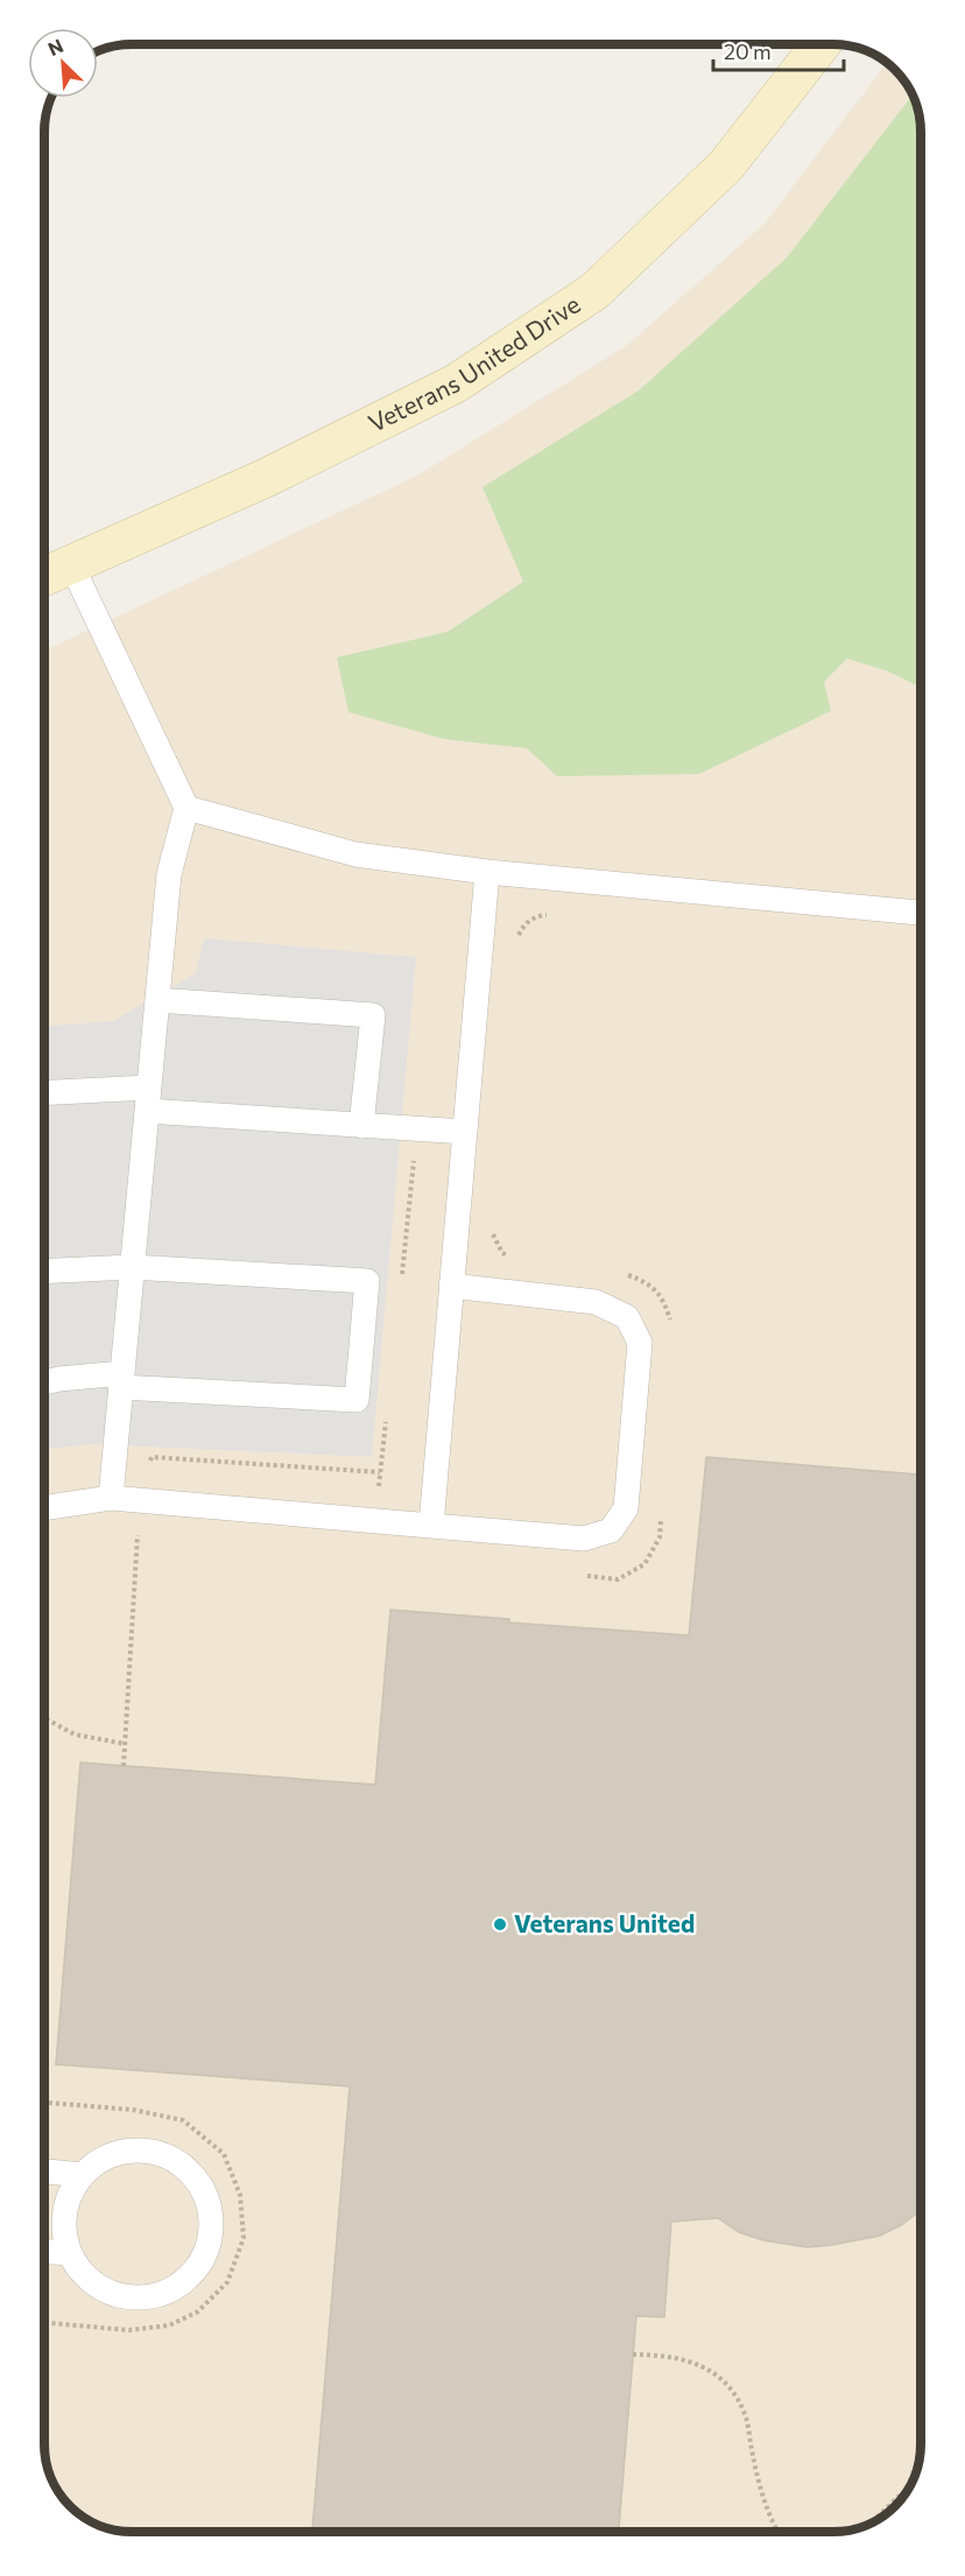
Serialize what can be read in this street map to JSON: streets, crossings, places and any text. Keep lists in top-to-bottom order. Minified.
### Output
{"streets":{"street":["Veterans United Drive"]},"places":["Veterans United"],"scale_bar":"20 m","north":"top left"}
